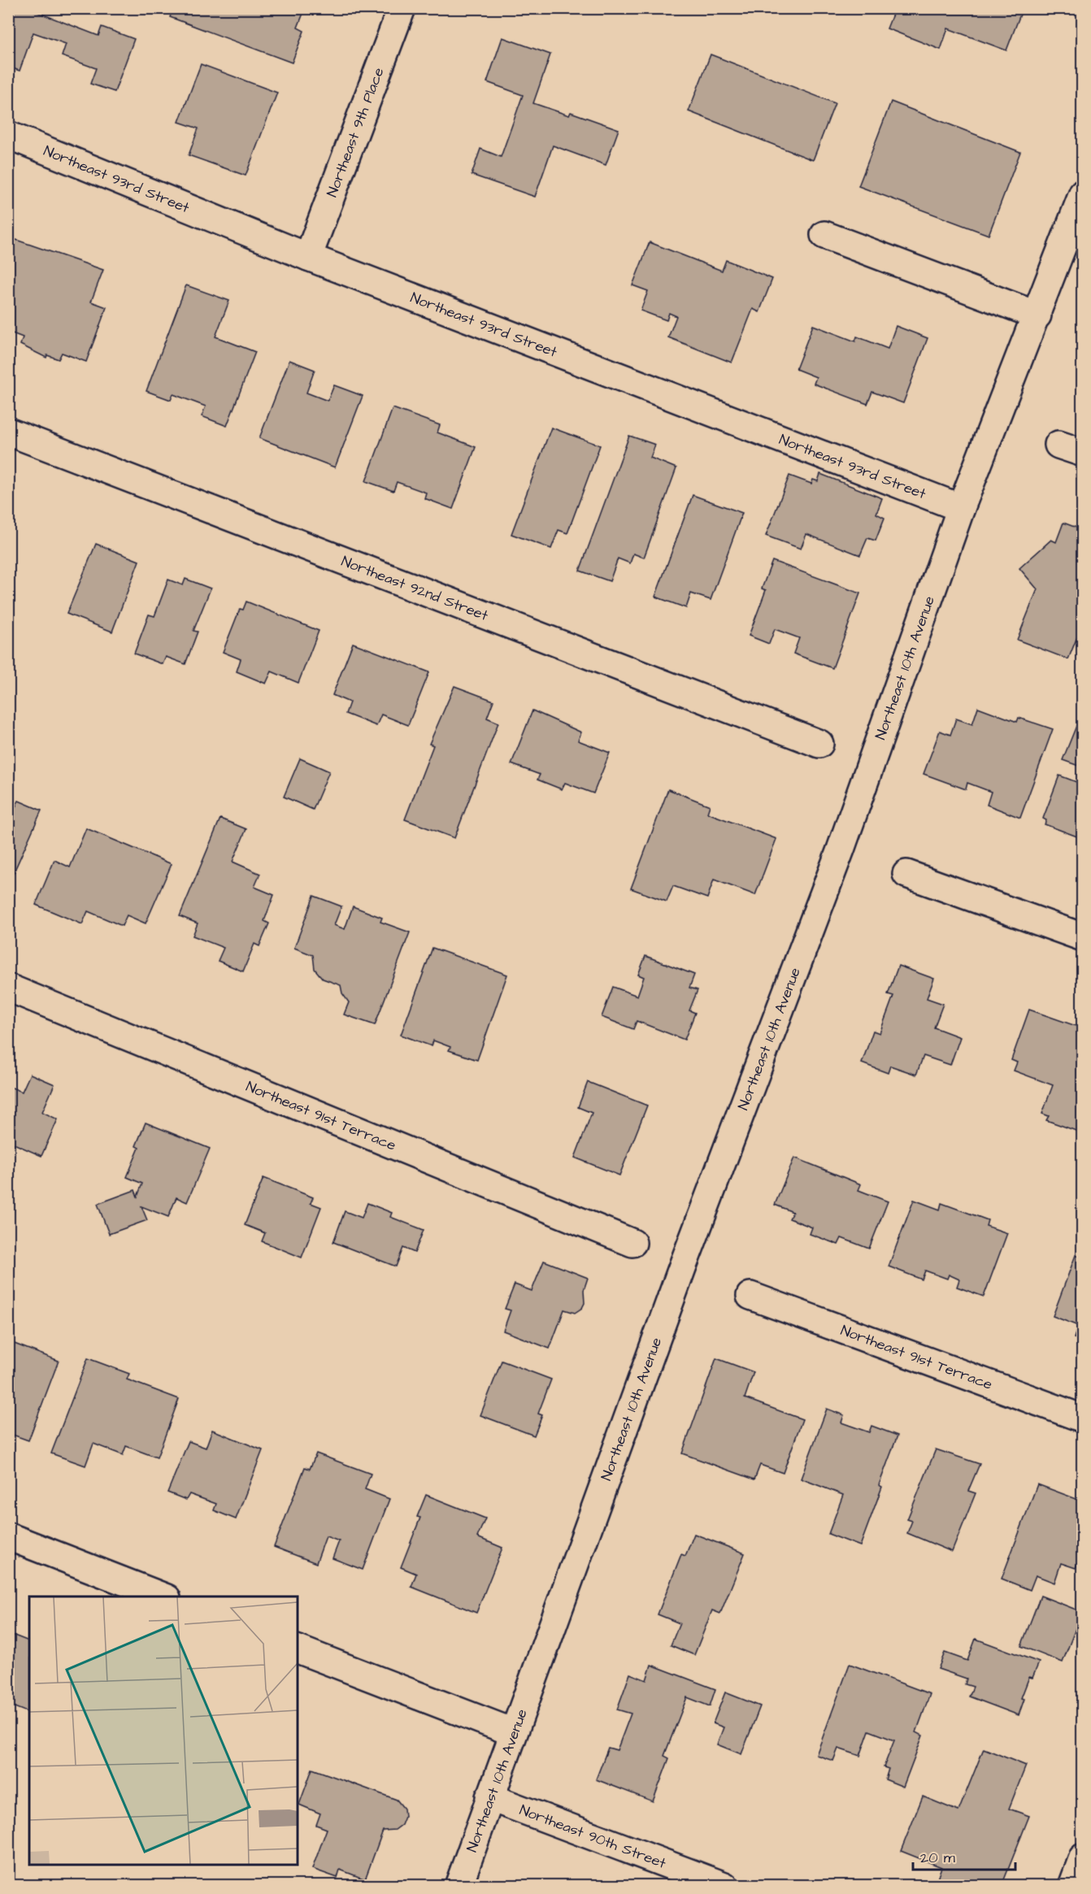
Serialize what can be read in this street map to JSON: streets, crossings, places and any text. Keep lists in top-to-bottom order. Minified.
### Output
{"streets":{"street":["Northeast 9th Place","Northeast 93rd Street","Northeast 92nd Street","Northeast 10th Avenue","Northeast 91st Terrace","Northeast 90th Street"]},"crossings":[["Northeast 9th Place","Northeast 93rd Street"],["Northeast 93rd Street","Northeast 10th Avenue"],["Northeast 10th Avenue","Northeast 90th Street"]],"scale_bar":"20 m"}
